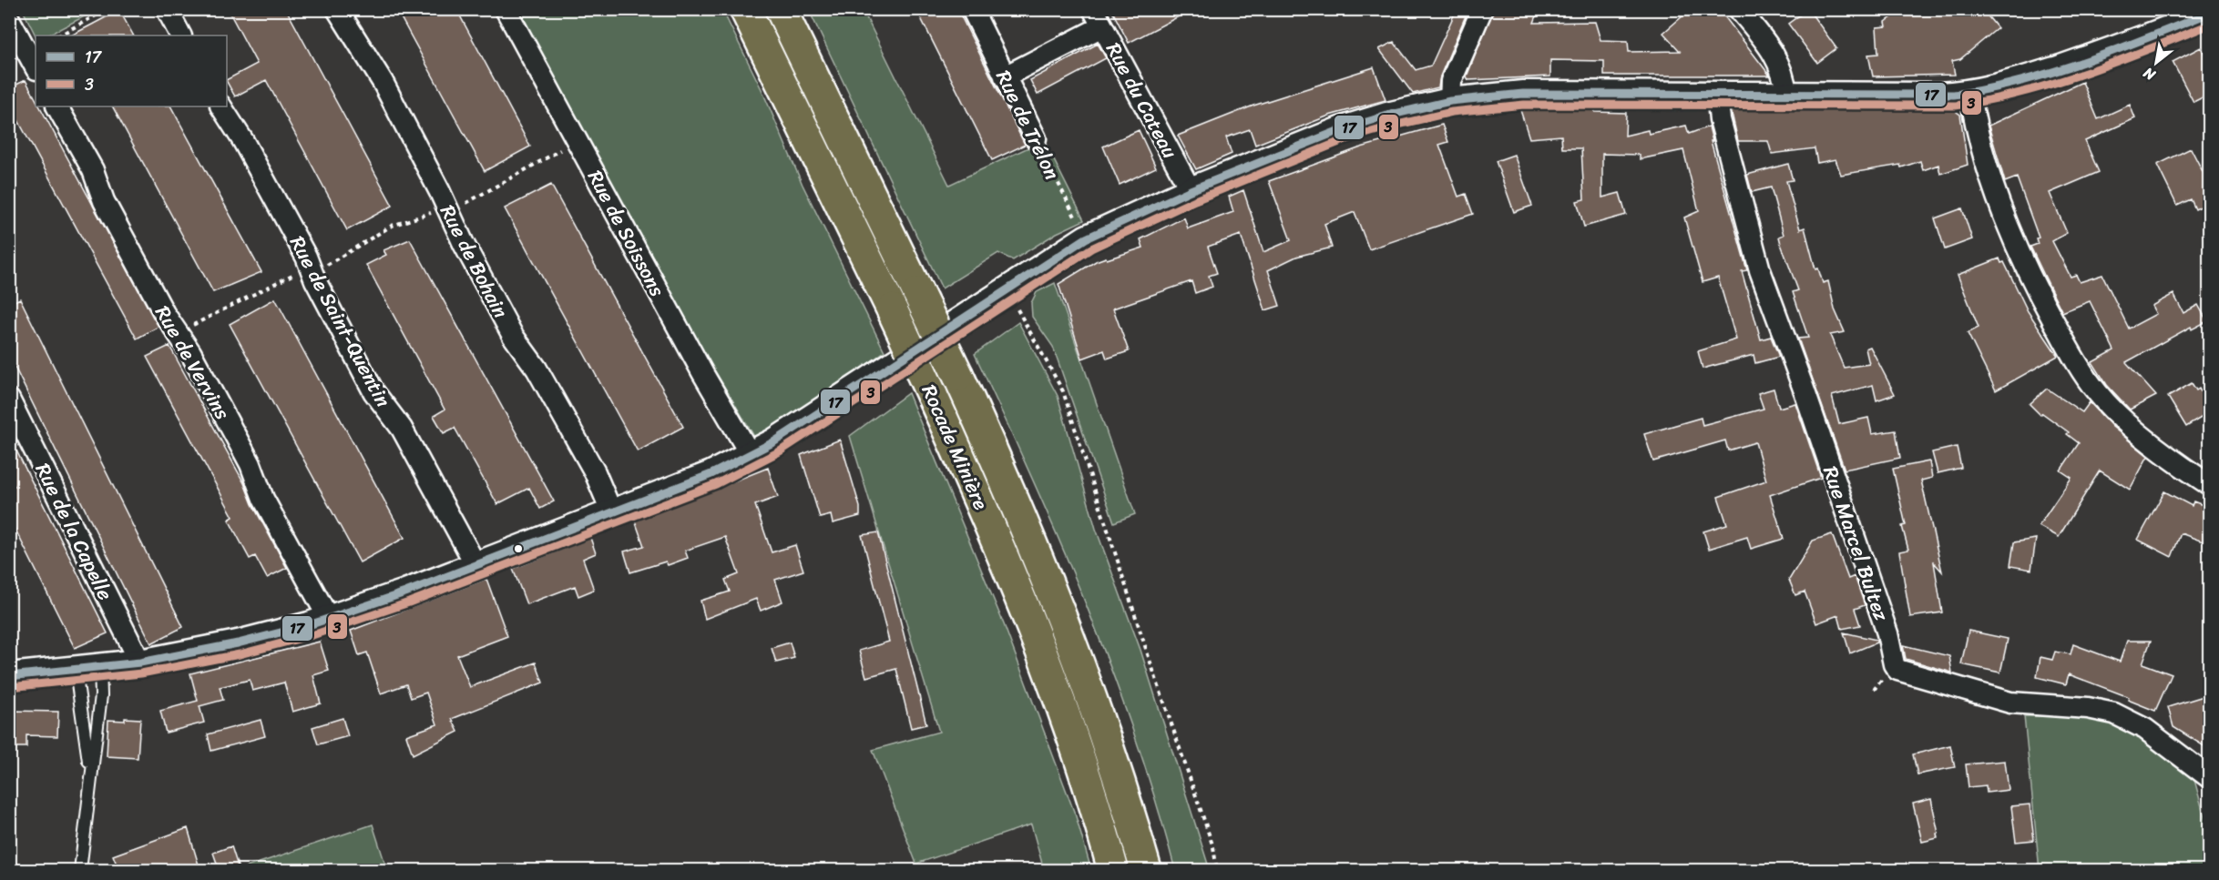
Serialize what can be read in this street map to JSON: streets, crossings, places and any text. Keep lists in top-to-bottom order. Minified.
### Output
{"streets":{"highway":["Rocade Minière"],"street":["Rue du Cateau","Rue de Trélon","Rue de Soissons","Rue de Bohain","Rue de Saint-Quentin","Rue de Vervins","Rue de la Capelle","Rue Marcel Bultez"]},"lines":["transit line 17","transit line 3"],"legend":["17","3"],"north":"bottom left"}
